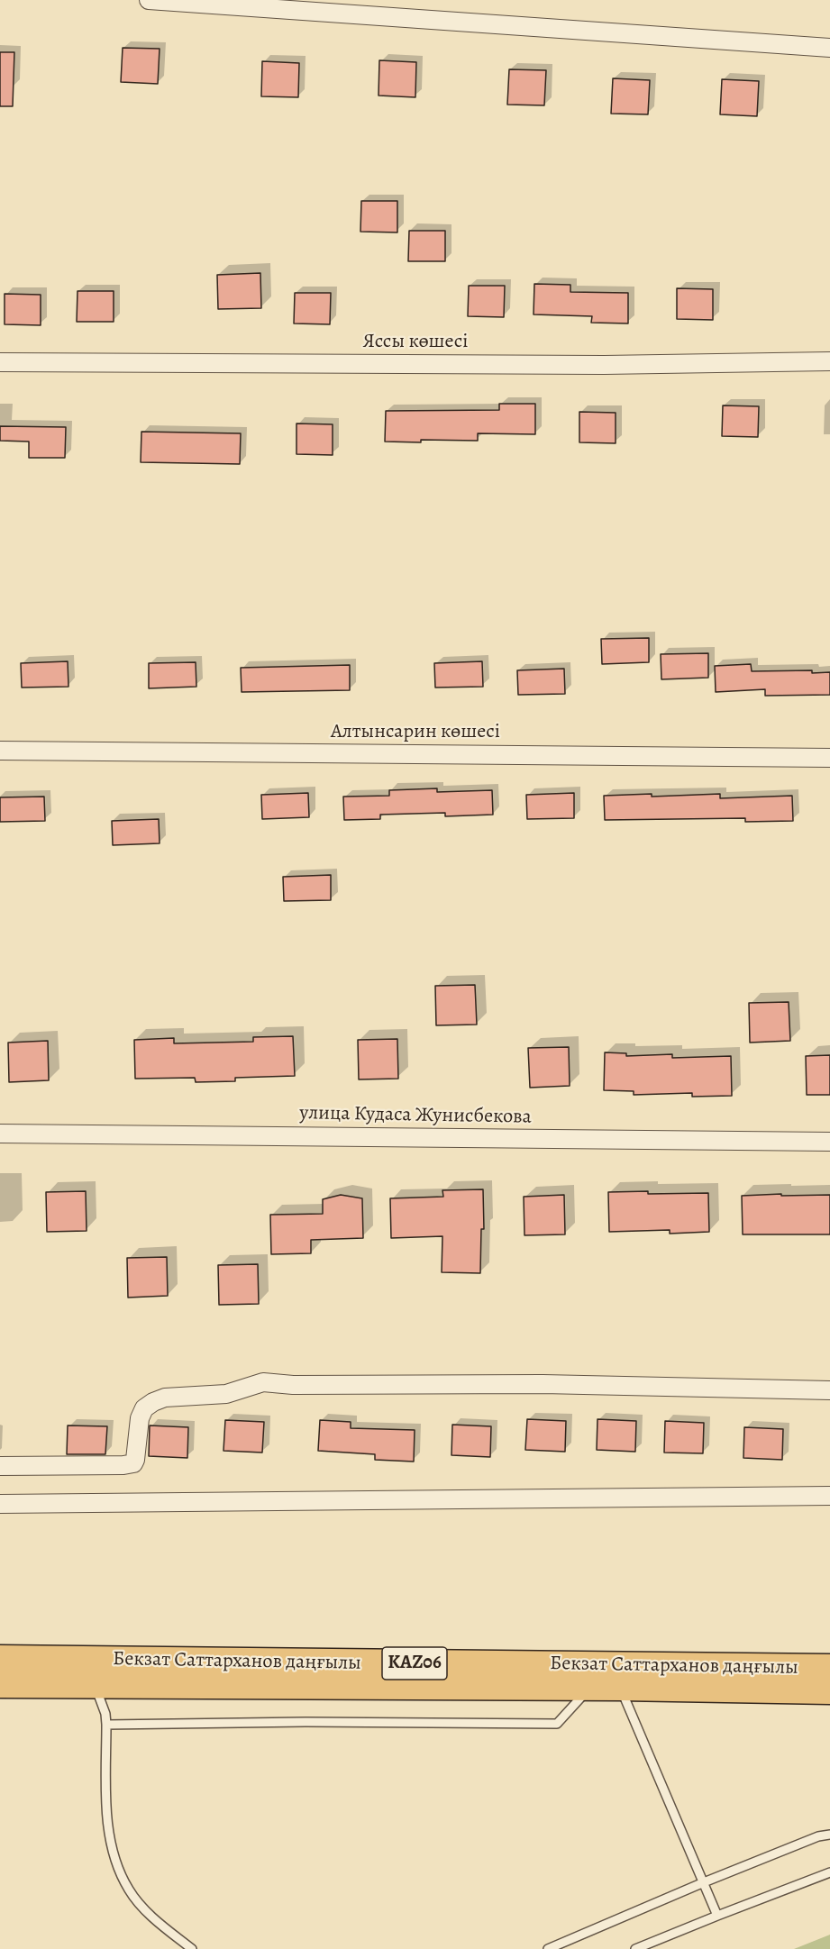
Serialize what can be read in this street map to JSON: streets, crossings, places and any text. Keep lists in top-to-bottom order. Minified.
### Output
{"streets":{"main road":["Бекзат Саттарханов даңғылы","KАZ06"],"street":["Яссы көшесі","Алтынсарин көшесі","улица Кудаса Жунисбекова"]}}
